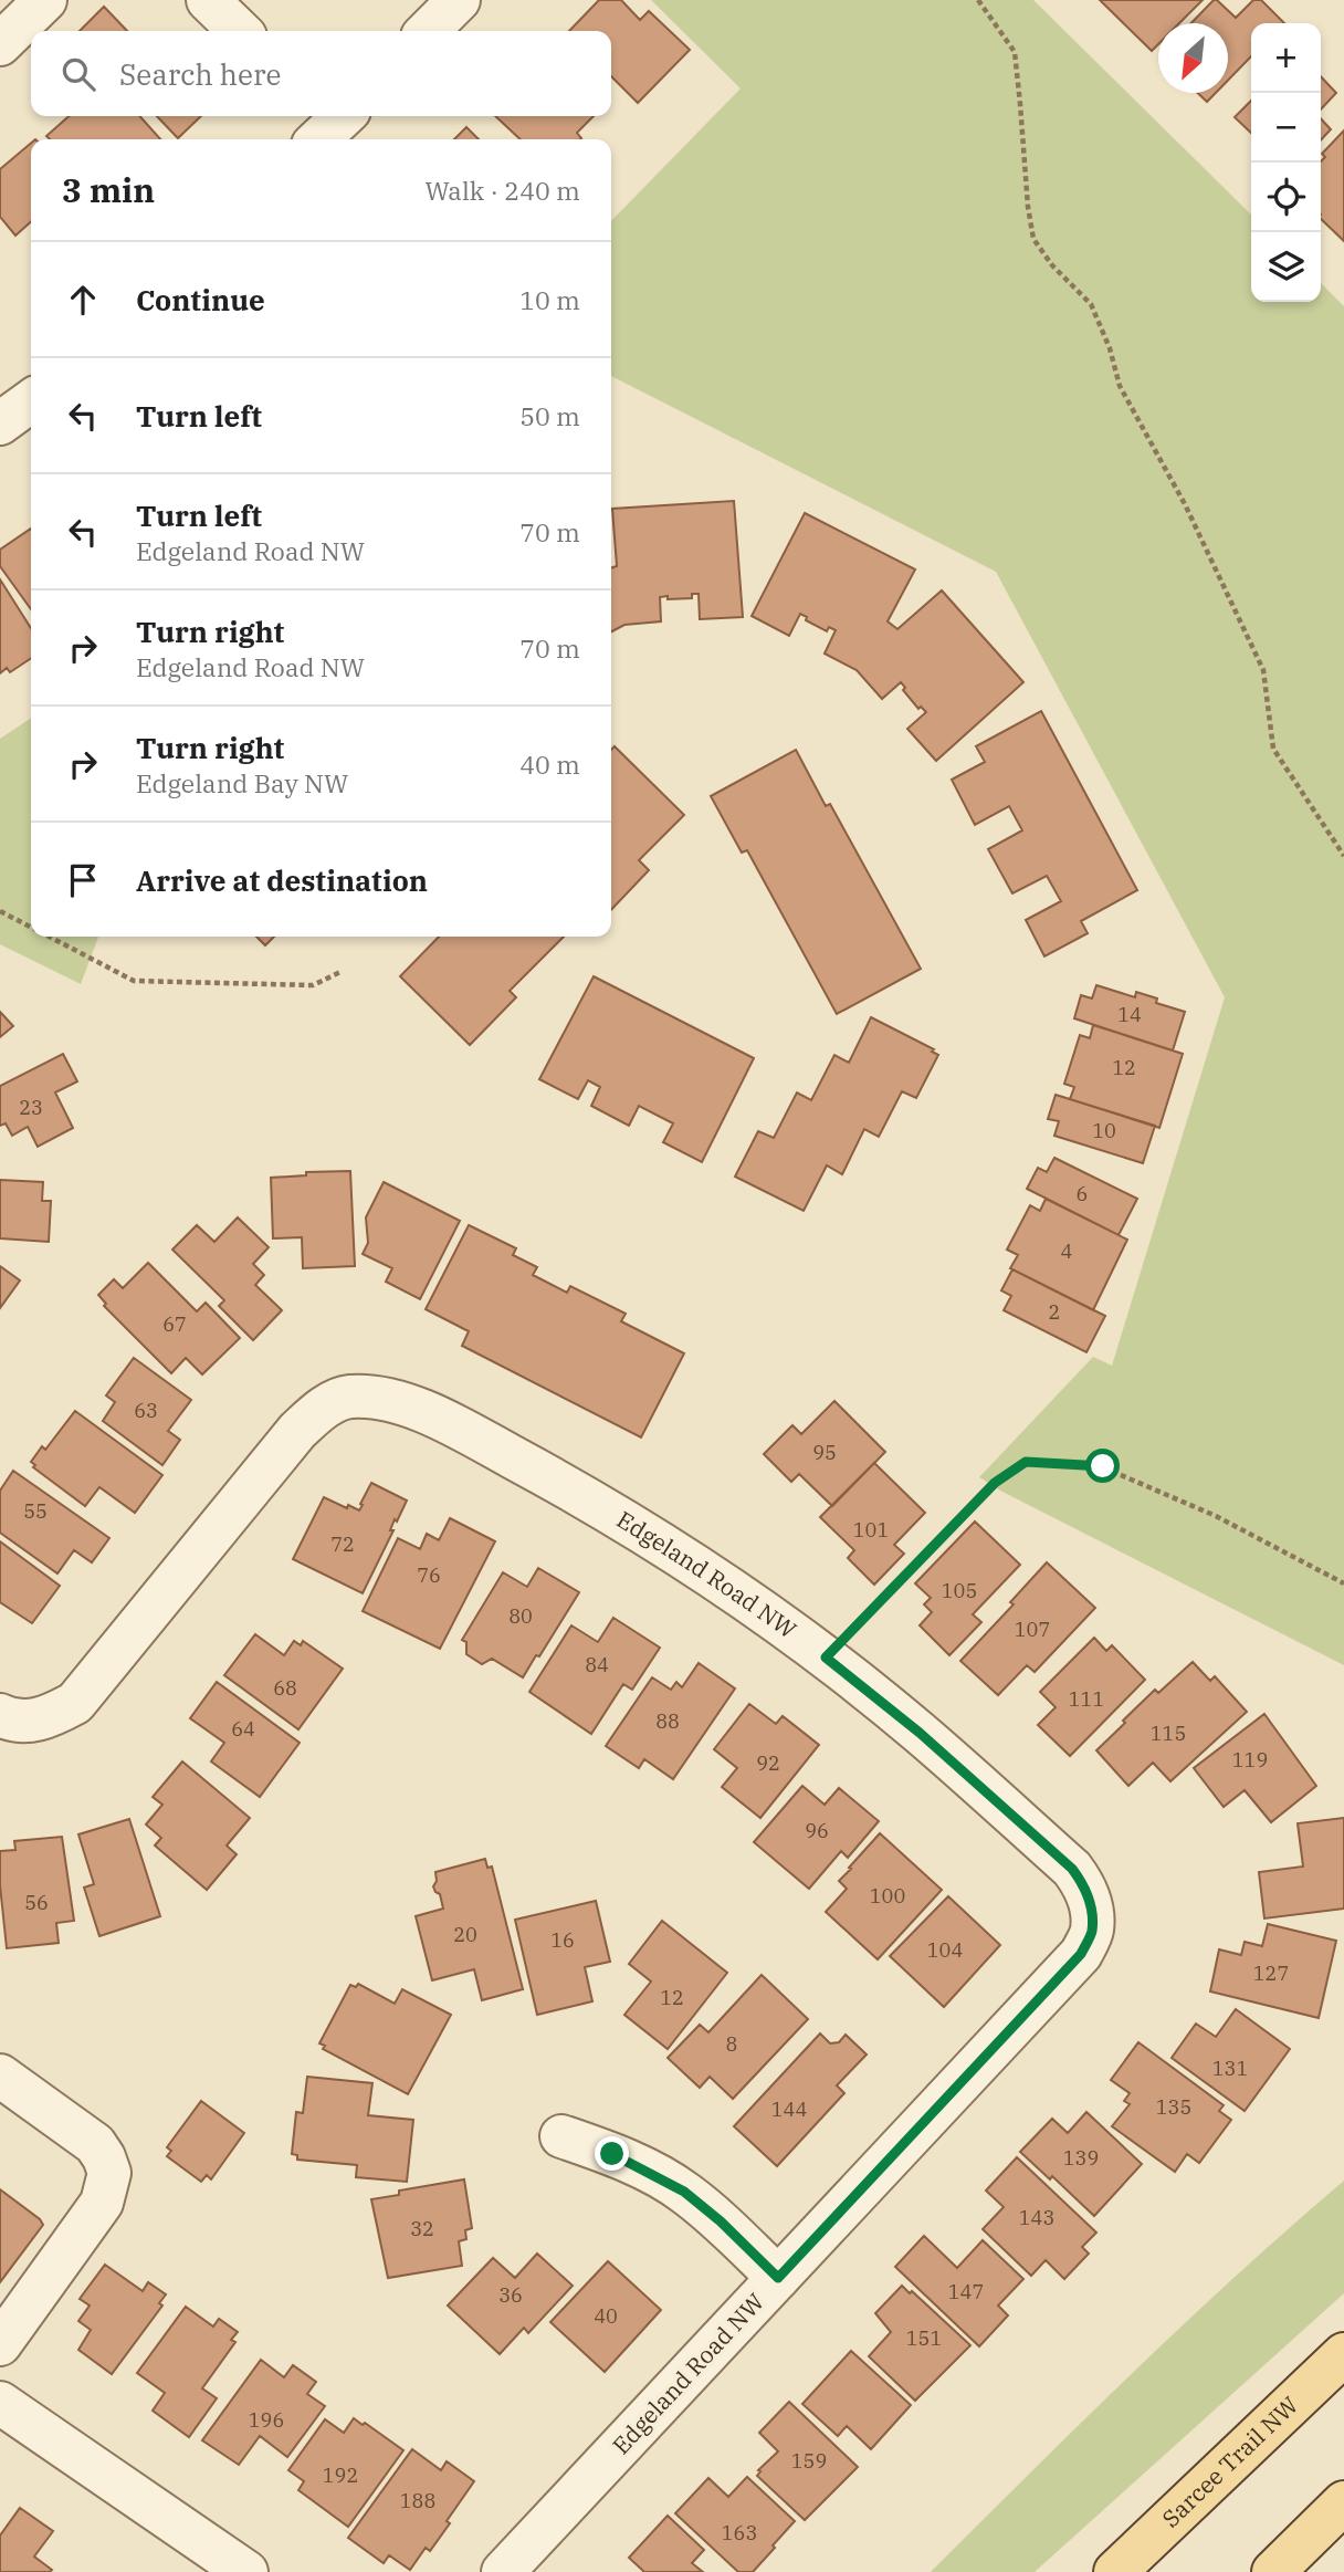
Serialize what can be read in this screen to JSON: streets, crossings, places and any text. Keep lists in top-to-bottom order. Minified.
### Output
{"streets":{"main road":["Sarcee Trail NW"],"street":["Edgeland Road NW"]},"house_numbers":["14","12","23","10","6","4","2","67","63","95","55","101","72","76","105","80","107","84","68","111","88","64","115","119","92","96","100","56","20","16","104","127","12","8","131","135","144","139","143","32","147","36","40","151","196","159","192","188","163"],"north":"bottom left","page":{"map_buttons":["+","−"],"search":"Search here","heading":["3 min","Walk · 240 m"],"list":[["Continue","10 m"],["Turn left","50 m"],["Turn left","Edgeland Road NW","70 m"],["Turn right","Edgeland Road NW","70 m"],["Turn right","Edgeland Bay NW","40 m"],"Arrive at destination"]}}
